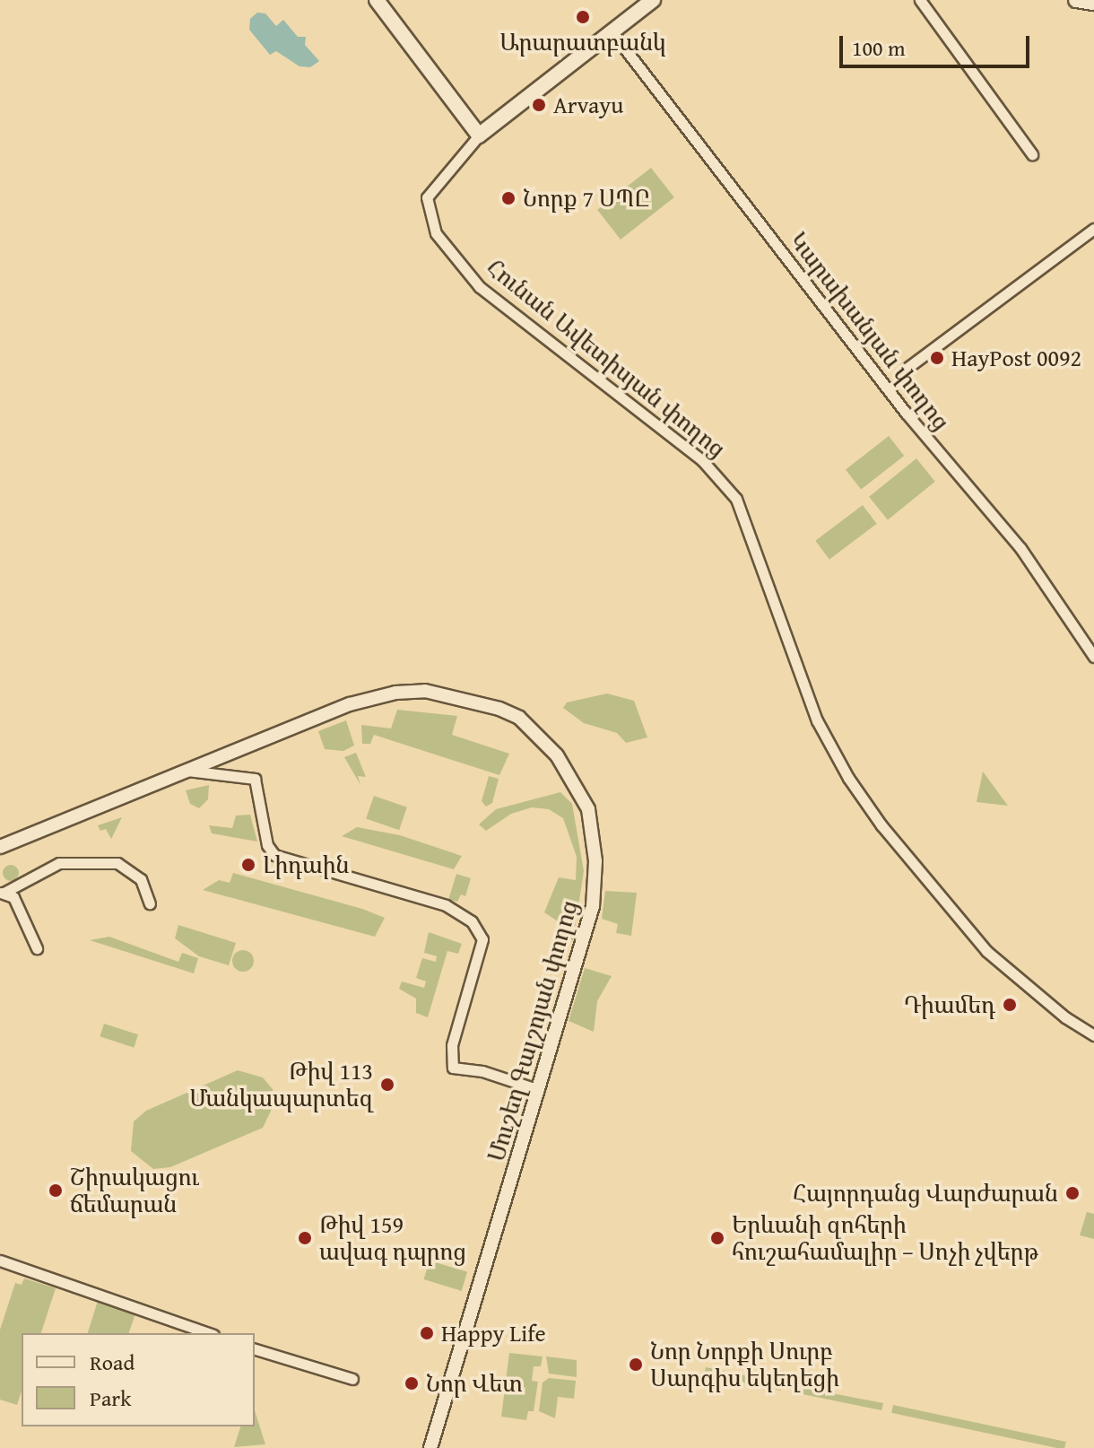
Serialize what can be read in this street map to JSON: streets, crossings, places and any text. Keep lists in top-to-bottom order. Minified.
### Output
{"streets":{"main road":["Հունան Ավետիսյան փողոց"],"street":["Կարախանյան փողոց","Մուշեղ Գալշոյան փողոց"]},"crossings":[["Կարախանյան փողոց","Հունան Ավետիսյան փողոց"]],"places":["Արարատբանկ","Arvayu","Նորք 7 ՍՊԸ","HayPost 0092","Լիդաին","Դիամեդ","Թիվ 113 Մանկապարտեզ","Շիրակացու ճեմարան","Հայորդանց Վարժարան","Թիվ 159 ավագ դպրոց","Երևանի զոհերի հուշահամալիր – Սոչի չվերթ","Happy Life","Նոր Նորքի Սուրբ Սարգիս եկեղեցի","Նոր Վետ"],"legend":["Road","Park"],"scale_bar":"100 m"}
